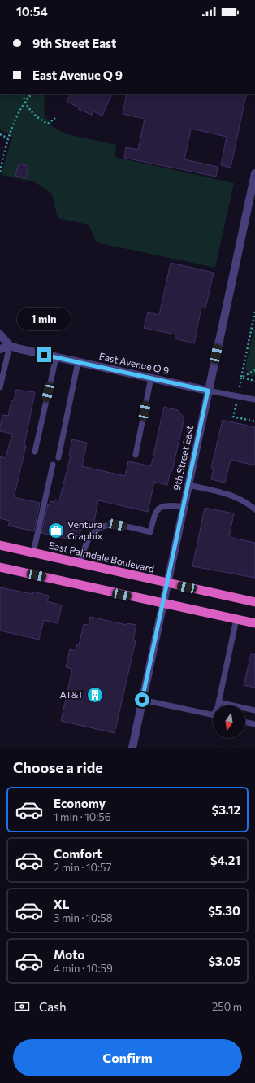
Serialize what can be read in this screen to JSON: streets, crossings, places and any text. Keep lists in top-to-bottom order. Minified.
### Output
{"streets":{"highway":["East Palmdale Boulevard"],"street":["East Avenue Q 9","9th Street East"]},"crossings":[["East Avenue Q 9","9th Street East"],["9th Street East","East Palmdale Boulevard"]],"places":{"office":["Ventura Graphix"],"building":["AT&T"]},"north":"bottom","page":{"status":"10:54","banner":["9th Street East","East Avenue Q 9"],"bubble":"1 min","heading":"Choose a ride","list":[{"name":"Economy","note":"1 min · 10:56","value":"$3.12"},{"name":"Comfort","note":"2 min · 10:57","value":"$4.21"},{"name":"XL","note":"3 min · 10:58","value":"$5.30"},{"name":"Moto","note":"4 min · 10:59","value":"$3.05"}],"pay":["Cash","250 m"],"buttons":"Confirm"}}
